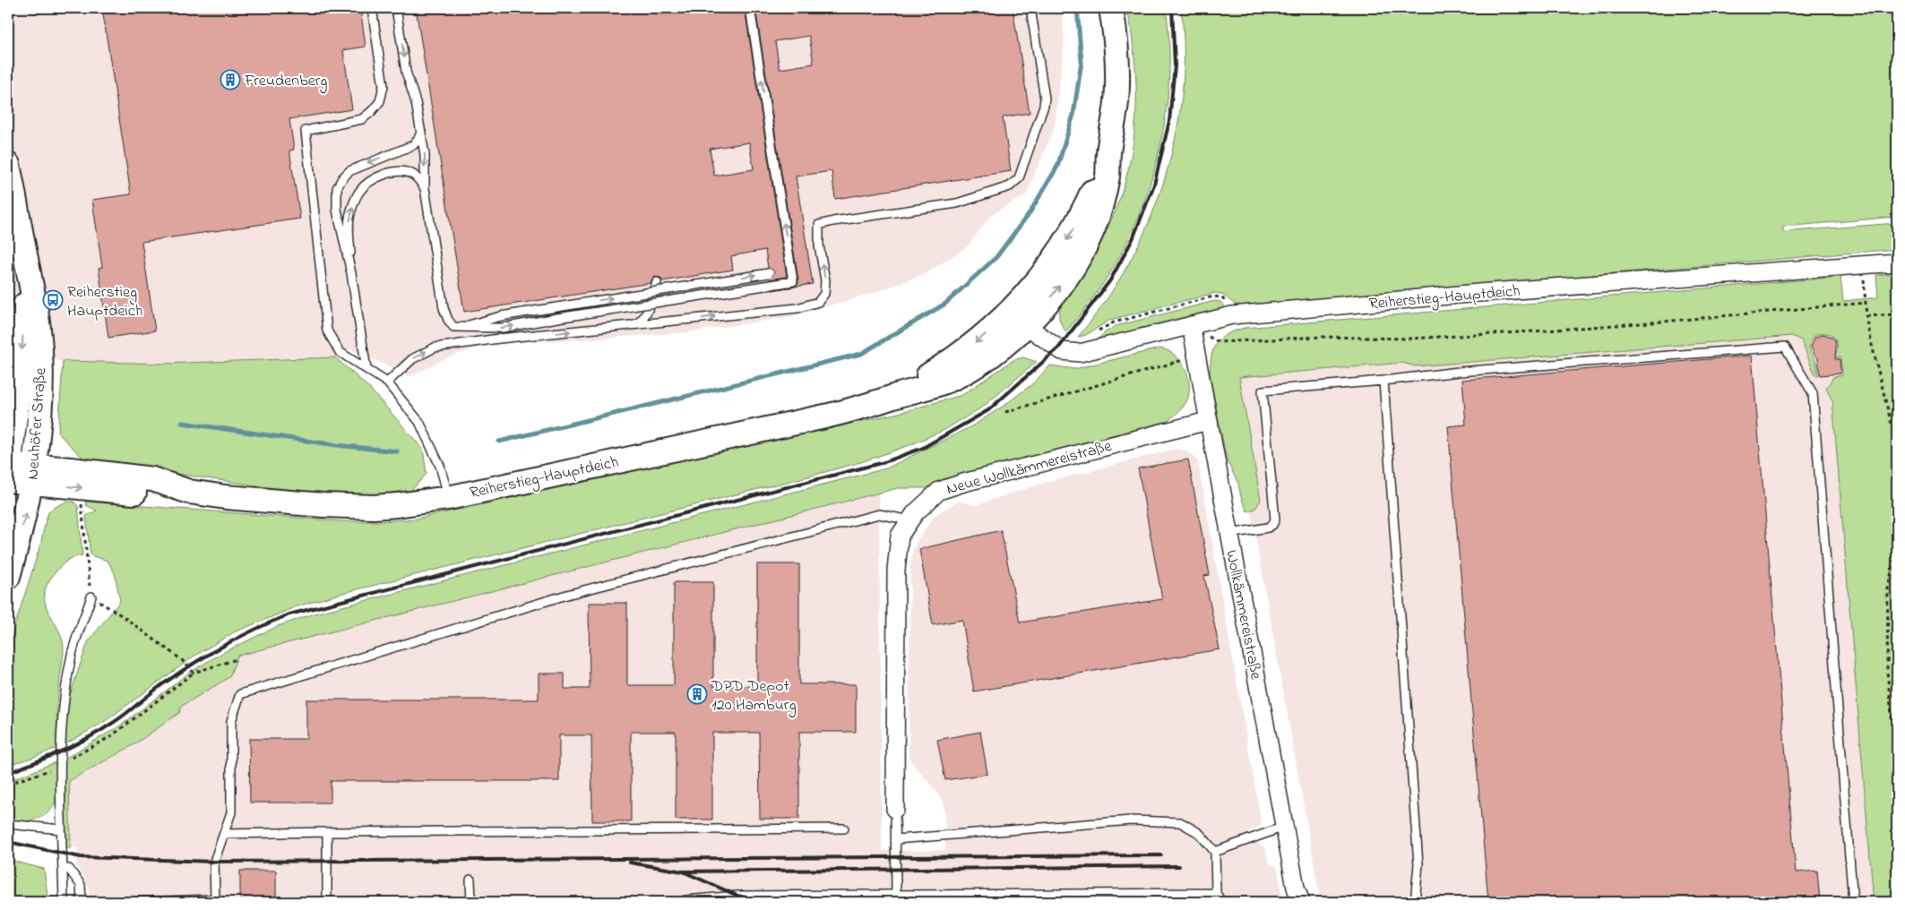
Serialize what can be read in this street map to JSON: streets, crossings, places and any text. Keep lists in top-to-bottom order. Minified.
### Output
{"streets":{"main road":["Reiherstieg-Hauptdeich","Neuhöfer Straße"],"street":["Neue Wollkämmereistraße","Wollkämmereistraße"]},"crossings":[["Reiherstieg-Hauptdeich","Neuhöfer Straße"],["Reiherstieg-Hauptdeich","Wollkämmereistraße"],["Neue Wollkämmereistraße","Wollkämmereistraße"]],"places":{"building":["Freudenberg","DPD Depot 120 Hamburg"],"bus stop":["Reiherstieg Hauptdeich"]}}
